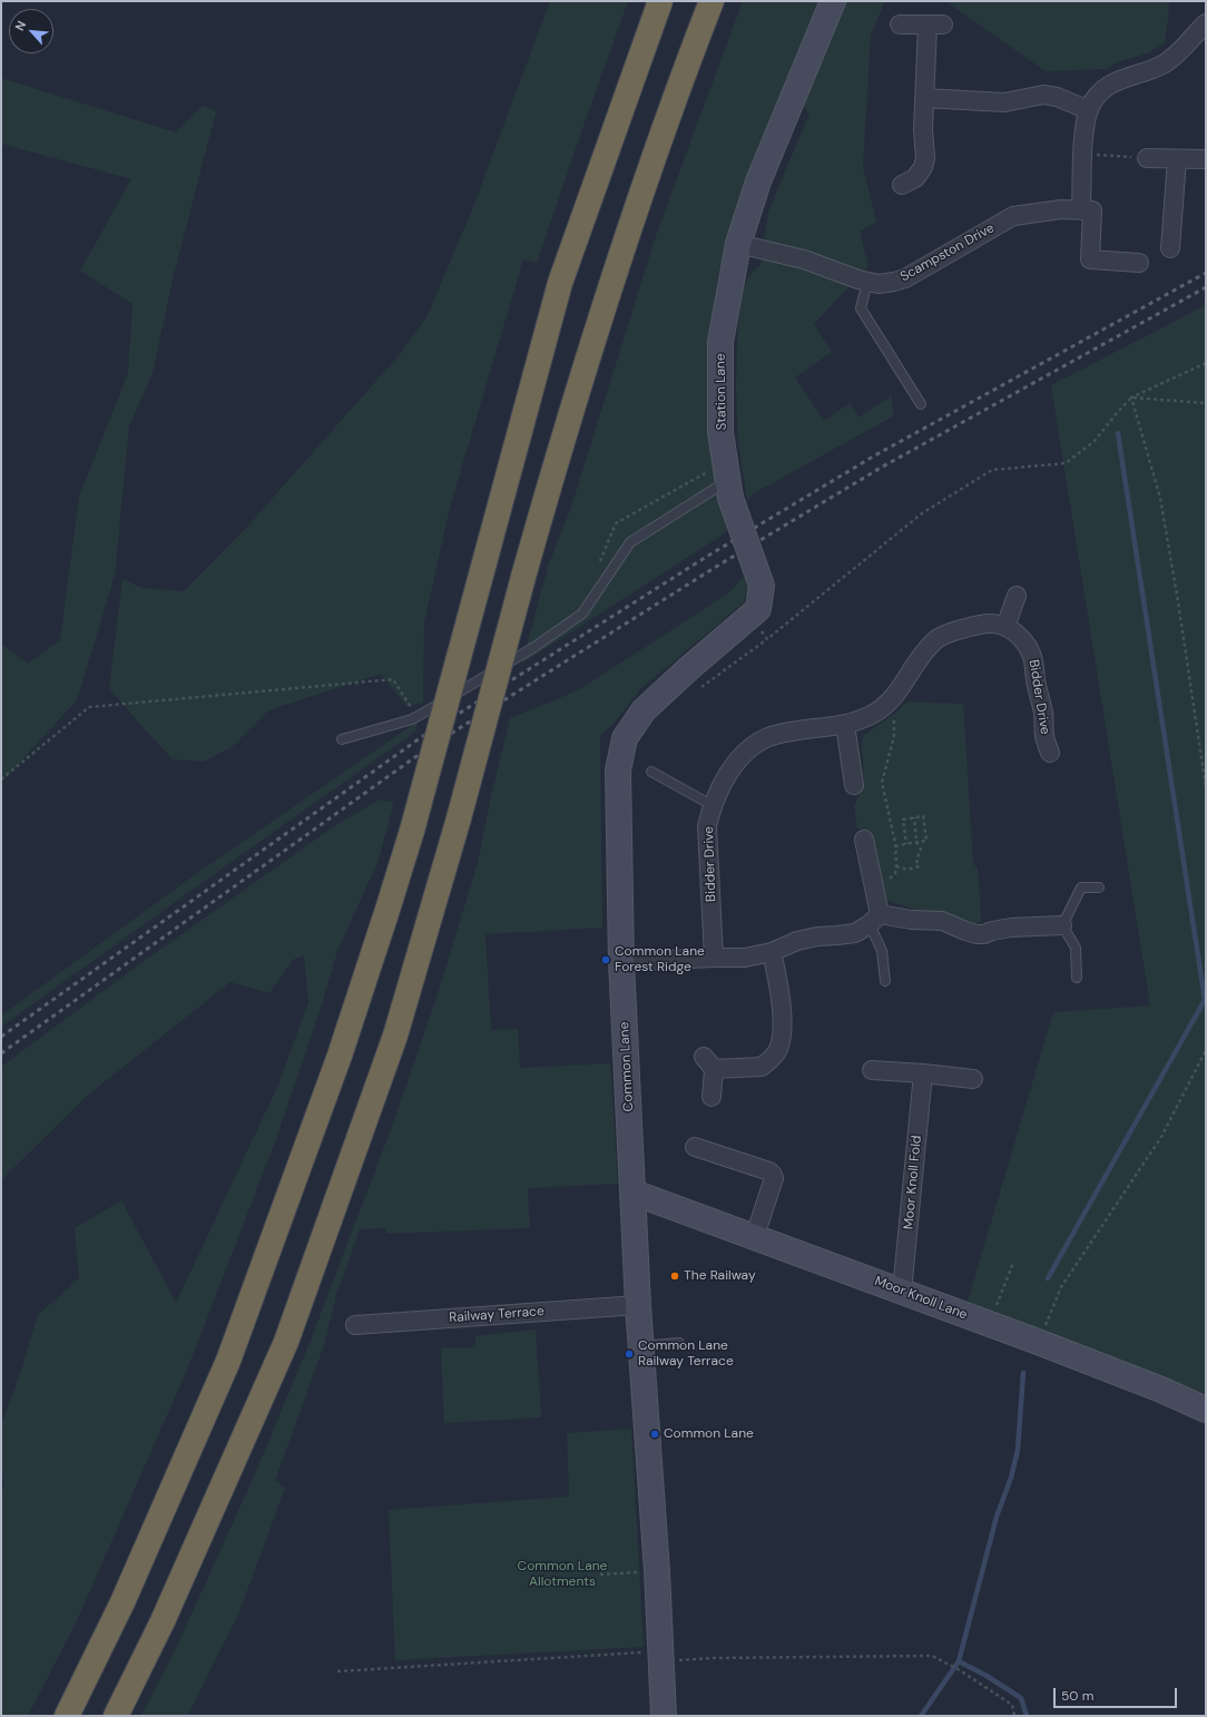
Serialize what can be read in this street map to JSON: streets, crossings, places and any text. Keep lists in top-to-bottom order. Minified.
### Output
{"streets":{"street":["Scampston Drive","Station Lane","Bidder Drive","Common Lane","Moor Knoll Fold","Moor Knoll Lane","Railway Terrace"]},"crossings":[["Scampston Drive","Station Lane"],["Station Lane","Common Lane"],["Common Lane","Moor Knoll Lane"],["Common Lane","Railway Terrace"],["Moor Knoll Fold","Moor Knoll Lane"]],"parks":["Common Lane Allotments"],"places":["Common Lane Forest Ridge","The Railway","Common Lane Railway Terrace","Common Lane"],"scale_bar":"50 m","north":"top left"}
